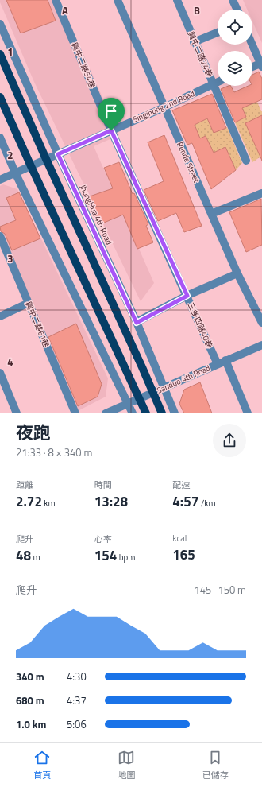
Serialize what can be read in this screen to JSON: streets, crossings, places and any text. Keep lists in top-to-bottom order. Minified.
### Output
{"streets":{"street":["興中二路24巷","興中二路54巷","Singjhong 2nd Road","Rende Street","JhongHua 4th Road","興中二路61巷","三多四路40巷","Sanduo 4th Road"]},"crossings":[["興中二路24巷","Singjhong 2nd Road"],["興中二路54巷","Singjhong 2nd Road"],["興中二路54巷","三多四路40巷"],["Singjhong 2nd Road","Rende Street"],["Singjhong 2nd Road","JhongHua 4th Road"],["Singjhong 2nd Road","三多四路40巷"],["JhongHua 4th Road","Sanduo 4th Road"],["三多四路40巷","Sanduo 4th Road"]],"page":{"heading":["夜跑","21:33 · 8 × 340 m"],"stats":[["距離","2.72 km"],["時間","13:28"],["配速","4:57 /km"],["爬升","48 m"],["心率","154 bpm"],["kcal","165"]],"chart":["爬升","145–150 m"],"list":[{"name":"340 m","note":"4:30"},{"name":"680 m","note":"4:37"},{"name":"1.0 km","note":"5:06"}],"tabs":["首頁","地圖","已儲存"]},"grid":{"columns":["A","B"],"rows":["1","2","3","4"]}}
